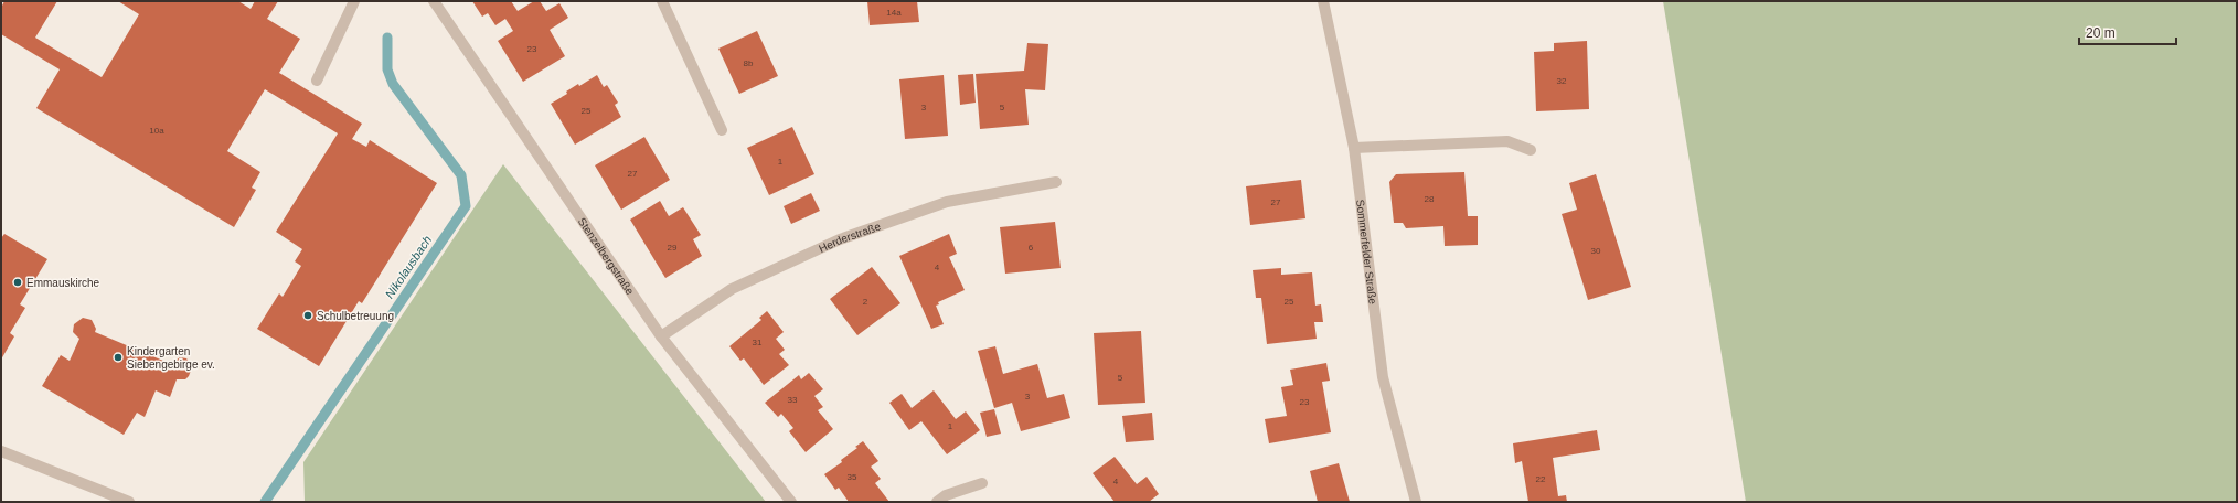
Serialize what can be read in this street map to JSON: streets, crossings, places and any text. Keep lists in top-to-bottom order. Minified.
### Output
{"streets":{"street":["Herderstraße","Sommerfelder Straße","Stenzelbergstraße"]},"crossings":[["Herderstraße","Stenzelbergstraße"]],"water":["Nikolausbach"],"places":["Emmauskirche","Schulbetreuung","Kindergarten Siebengebirge ev."],"house_numbers":["14a","23","8b","32","3","5","25","10a","1","27","28","27","29","6","30","4","2","25","31","5","3","33","23","1","35","22","4"],"scale_bar":"20 m"}
